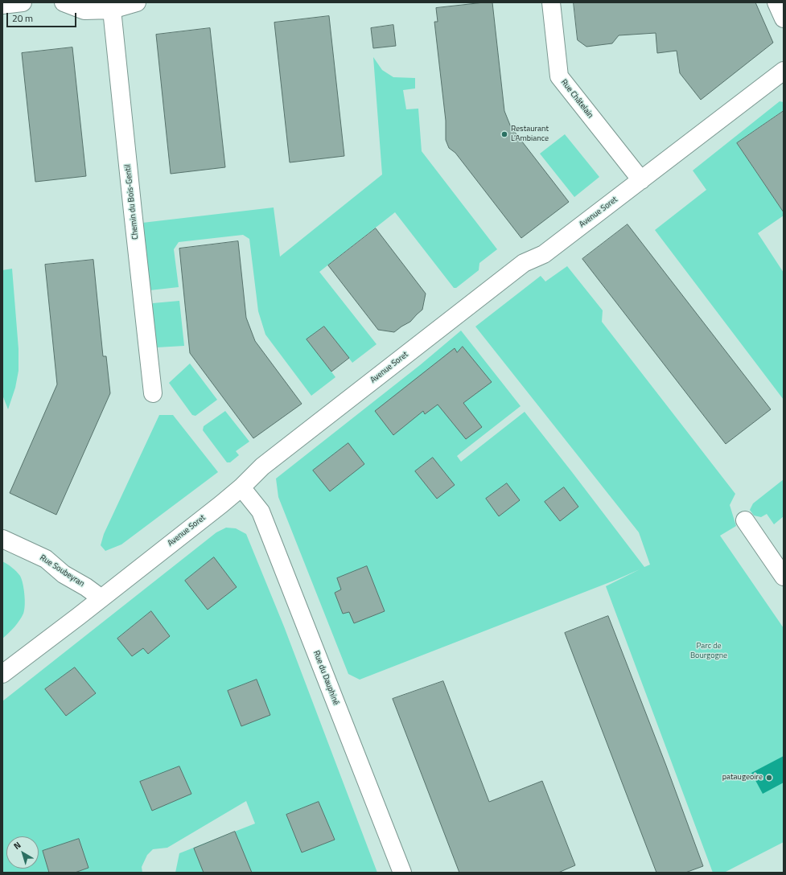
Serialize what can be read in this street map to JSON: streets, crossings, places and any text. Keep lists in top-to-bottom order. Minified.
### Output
{"streets":{"street":["Rue Châtelain","Chemin du Bois-Gentil","Avenue Soret","Rue Soubeyran","Rue du Dauphiné"]},"crossings":[["Rue Châtelain","Avenue Soret"],["Avenue Soret","Rue Soubeyran"],["Avenue Soret","Rue du Dauphiné"]],"parks":["Parc de Bourgogne"],"places":["Restaurant L'Ambiance","pataugeoire"],"scale_bar":"20 m","north":"top left"}
